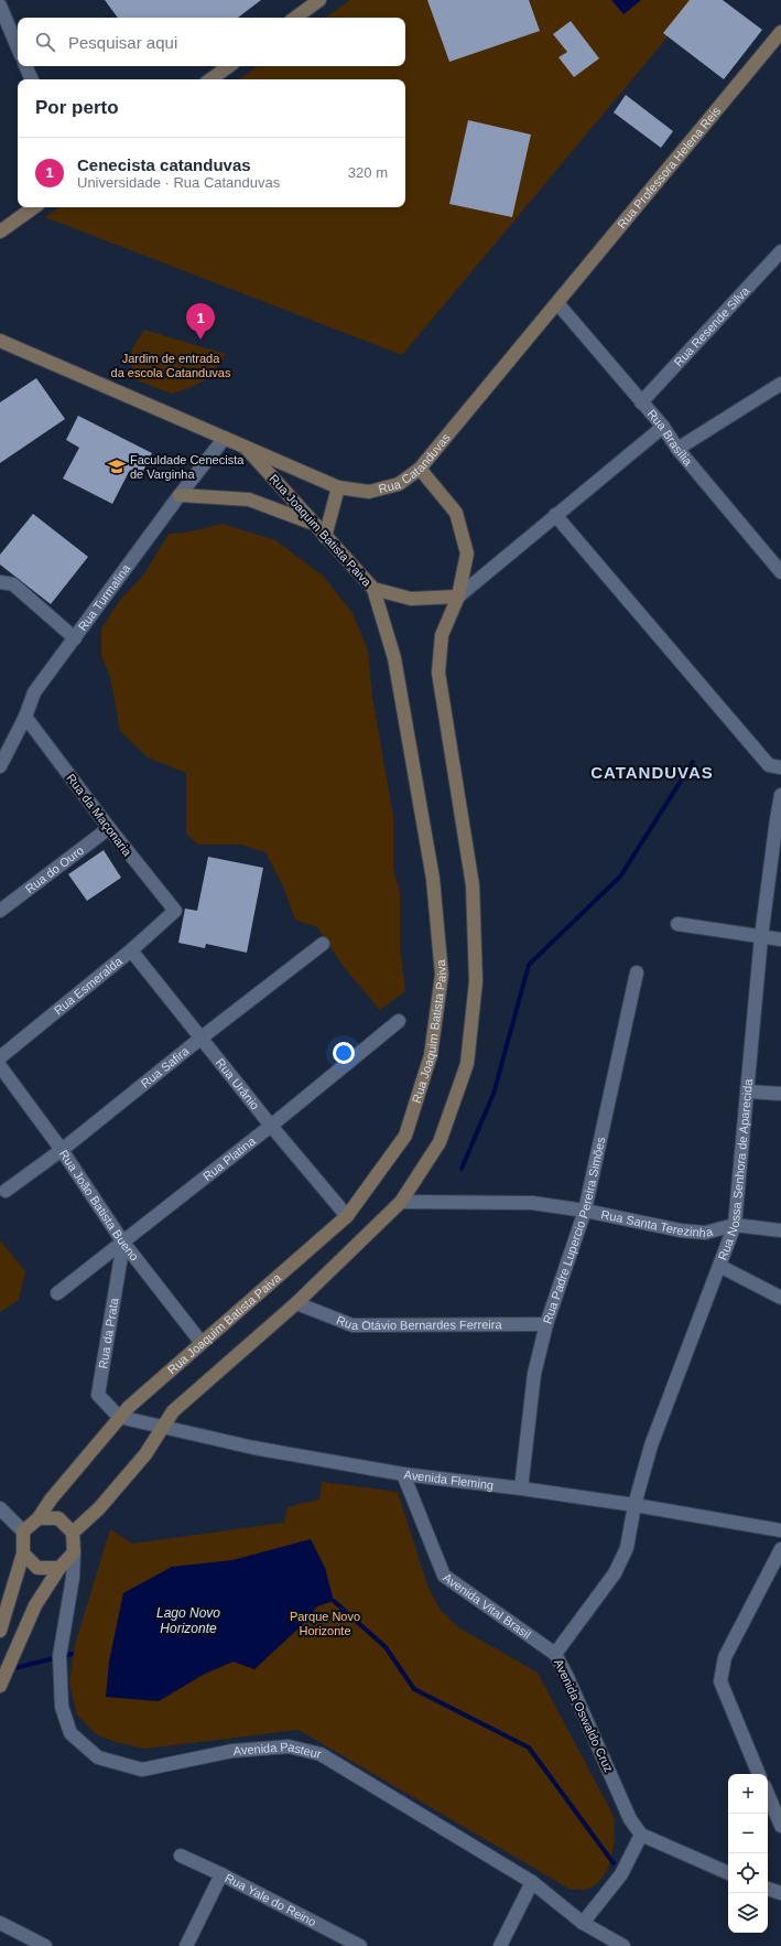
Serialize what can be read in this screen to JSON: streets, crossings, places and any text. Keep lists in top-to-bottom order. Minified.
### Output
{"streets":{"main road":["Rua Professora Helena Reis","Rua Catanduvas","Rua Joaquim Batista Paiva"],"street":["Rua Resende Silva","Rua Brasília","Rua Turmalina","Rua da Maçonaria","Rua do Ouro","Rua Esmeralda","Rua Safira","Rua Urânio","Rua Platina","Rua Nossa Senhora de Aparecida","Rua João Batista Bueno","Rua Santa Terezinha","Rua Padre Lupercio Pereira Simões","Rua Otávio Bernardes Ferreira","Rua da Prata","Avenida Fleming","Avenida Vital Brasil","Avenida Oswaldo Cruz","Avenida Pasteur","Rua Yale do Reino"]},"crossings":[["Rua Professora Helena Reis","Rua Brasília"],["Rua Professora Helena Reis","Rua Catanduvas"],["Rua Resende Silva","Rua Brasília"],["Rua Brasília","Rua Catanduvas"],["Rua Catanduvas","Rua Joaquim Batista Paiva"],["Rua Catanduvas","Rua Turmalina"],["Rua Joaquim Batista Paiva","Rua Urânio"],["Rua Joaquim Batista Paiva","Rua João Batista Bueno"],["Rua Joaquim Batista Paiva","Rua da Prata"],["Rua Joaquim Batista Paiva","Avenida Fleming"],["Rua Joaquim Batista Paiva","Avenida Pasteur"],["Rua Turmalina","Rua da Maçonaria"],["Rua da Maçonaria","Rua do Ouro"],["Rua da Maçonaria","Rua Esmeralda"],["Rua Esmeralda","Rua Urânio"],["Rua Safira","Rua Urânio"],["Rua Safira","Rua João Batista Bueno"],["Rua Urânio","Rua Platina"],["Rua Platina","Rua João Batista Bueno"],["Rua Platina","Rua da Prata"],["Rua Nossa Senhora de Aparecida","Rua Santa Terezinha"],["Rua Nossa Senhora de Aparecida","Avenida Fleming"],["Rua Nossa Senhora de Aparecida","Avenida Oswaldo Cruz"],["Rua João Batista Bueno","Rua da Prata"],["Rua Santa Terezinha","Rua Padre Lupercio Pereira Simões"],["Rua Padre Lupercio Pereira Simões","Rua Otávio Bernardes Ferreira"],["Rua Padre Lupercio Pereira Simões","Avenida Fleming"],["Rua da Prata","Avenida Fleming"],["Avenida Fleming","Avenida Vital Brasil"],["Avenida Fleming","Avenida Oswaldo Cruz"],["Avenida Vital Brasil","Avenida Oswaldo Cruz"]],"districts":["CATANDUVAS"],"water":["Lago Novo Horizonte"],"parks":["Jardim de entrada da escola Catanduvas","Parque Novo Horizonte"],"places":{"school or university":["Faculdade Cenecista de Varginha"]},"page":{"search":"Pesquisar aqui","heading":"Por perto","list":[{"mark":"1","name":"Cenecista catanduvas","note":"Universidade · Rua Catanduvas","value":"320 m"}],"pins":"1","map_buttons":["+","−"]}}
